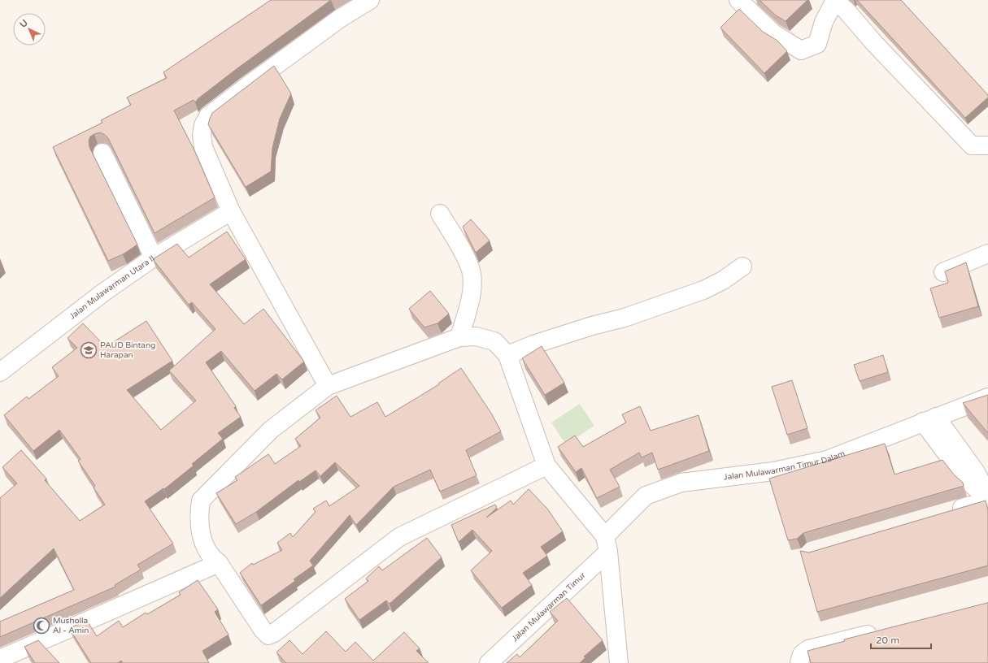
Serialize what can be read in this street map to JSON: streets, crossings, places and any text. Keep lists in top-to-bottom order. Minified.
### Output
{"streets":{"street":["Jalan Mulawarman Utara II","Jalan Mulawarman Timur Dalam","Jalan Mulawarman Timur"]},"crossings":[["Jalan Mulawarman Timur Dalam","Jalan Mulawarman Timur"]],"places":{"school or university":["PAUD Bintang Harapan"],"mosque":["Musholla Al - Amin"]},"scale_bar":"20 m","north":"top left"}
